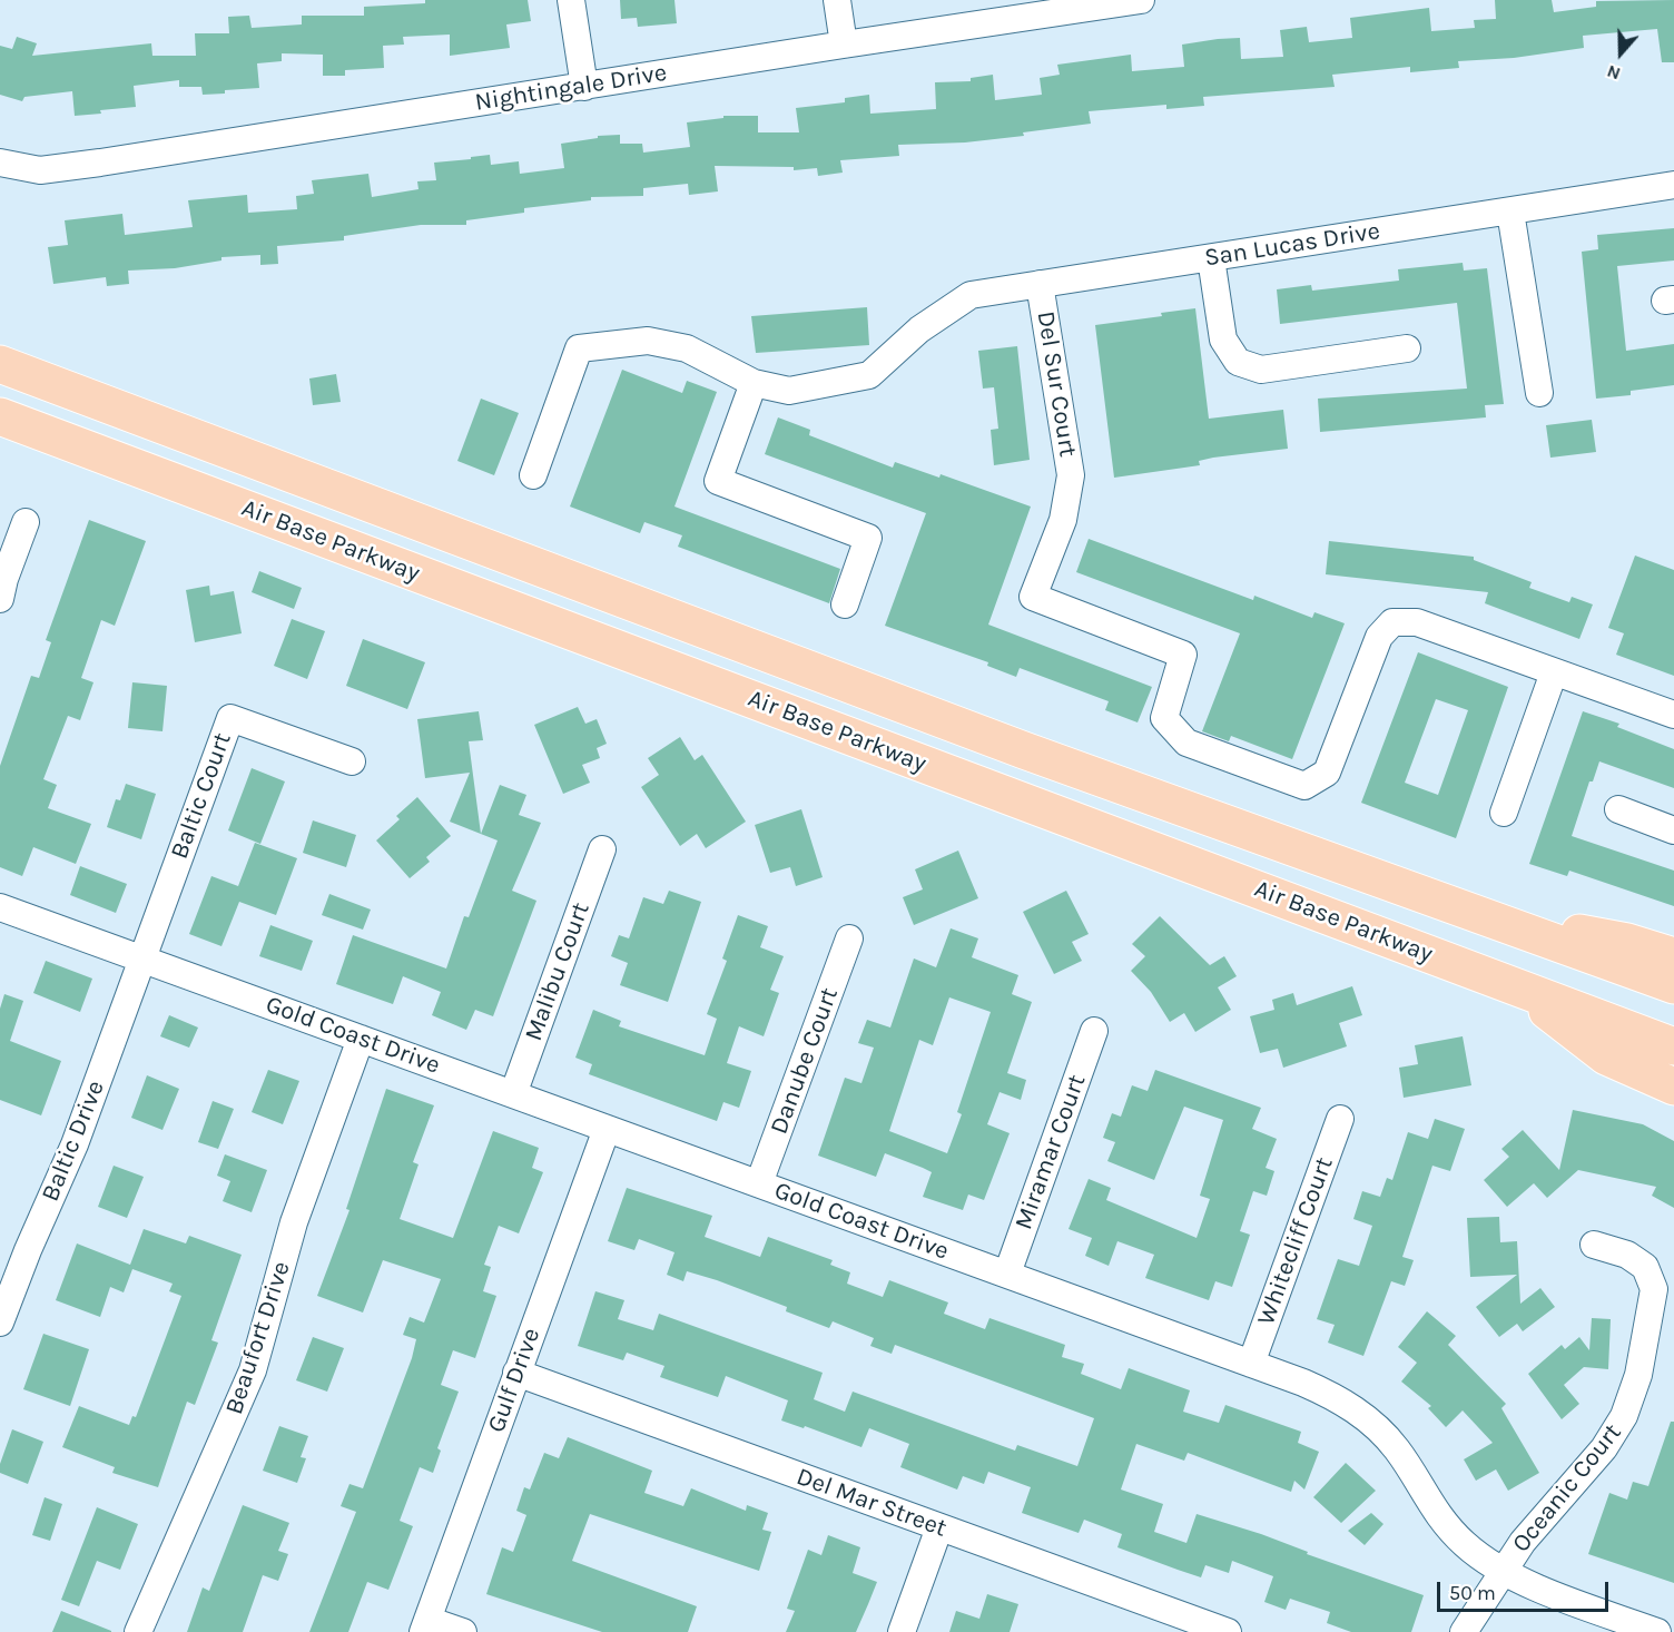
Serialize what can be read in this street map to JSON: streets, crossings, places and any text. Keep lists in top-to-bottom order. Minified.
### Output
{"streets":{"main road":["Air Base Parkway"],"street":["Nightingale Drive","San Lucas Drive","Del Sur Court","Baltic Court","Malibu Court","Gold Coast Drive","Danube Court","Baltic Drive","Miramar Court","Whitecliff Court","Beaufort Drive","Gulf Drive","Oceanic Court","Del Mar Street"]},"crossings":[["San Lucas Drive","Del Sur Court"],["Baltic Court","Gold Coast Drive"],["Baltic Court","Baltic Drive"],["Malibu Court","Gold Coast Drive"],["Gold Coast Drive","Danube Court"],["Gold Coast Drive","Baltic Drive"],["Gold Coast Drive","Miramar Court"],["Gold Coast Drive","Whitecliff Court"],["Gold Coast Drive","Beaufort Drive"],["Gold Coast Drive","Gulf Drive"],["Gold Coast Drive","Oceanic Court"],["Gulf Drive","Del Mar Street"]],"scale_bar":"50 m","north":"bottom"}
